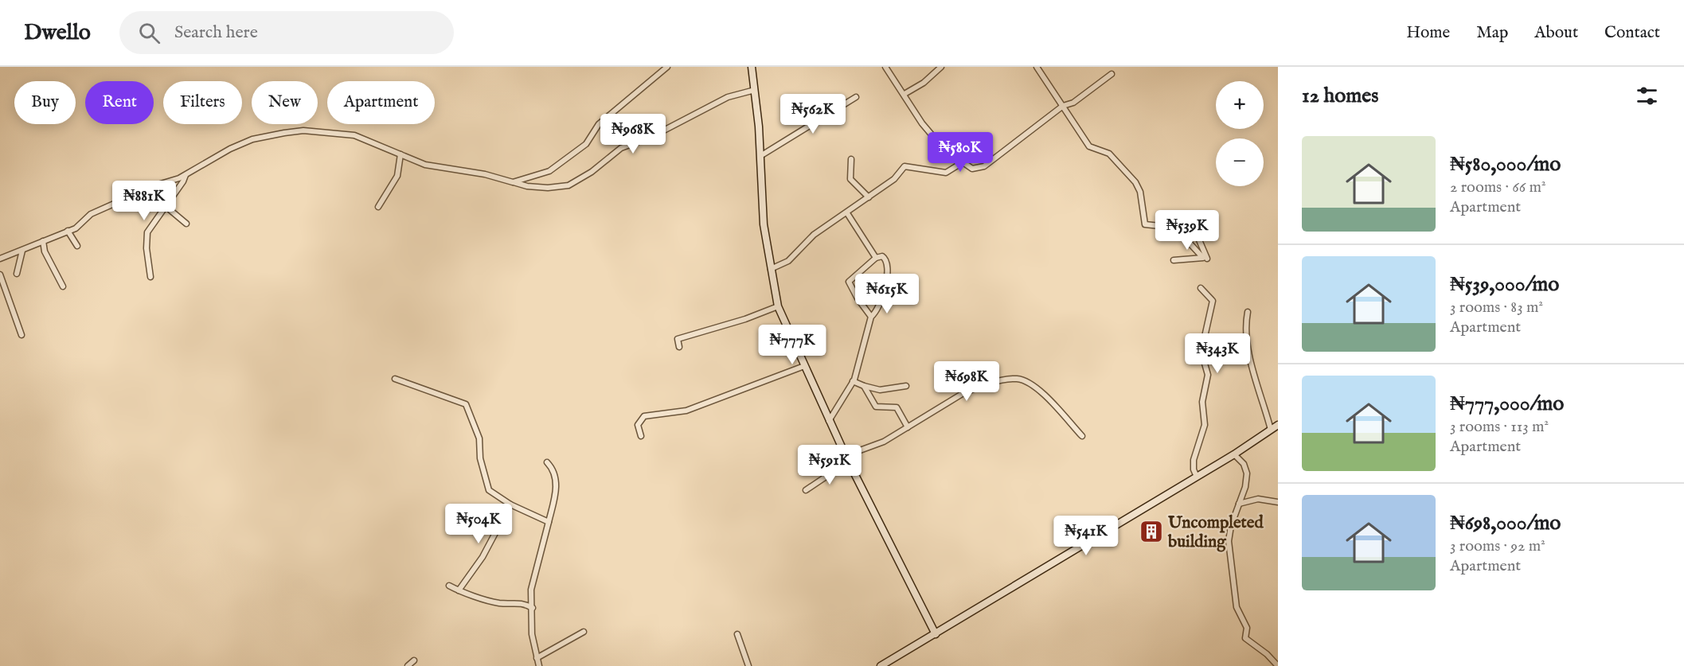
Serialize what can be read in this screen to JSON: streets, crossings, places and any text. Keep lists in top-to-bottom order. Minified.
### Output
{"places":{"building":["Uncompleted building"]},"page":{"header":"Dwello","search":"Search here","nav":["Home","Map","About","Contact"],"heading":"12 homes","map_buttons":["+","−"],"chip":["Buy","Rent","Filters","New","Apartment"],"price":["₦562K","₦968K","₦580K","₦881K","₦539K","₦615K","₦777K","₦343K","₦698K","₦591K","₦504K","₦541K"],"list":[{"name":"₦580,000/mo","note":"2 rooms · 66 m² · Apartment"},{"name":"₦539,000/mo","note":"3 rooms · 83 m² · Apartment"},{"name":"₦777,000/mo","note":"3 rooms · 113 m² · Apartment"},{"name":"₦698,000/mo","note":"3 rooms · 92 m² · Apartment"}]}}
